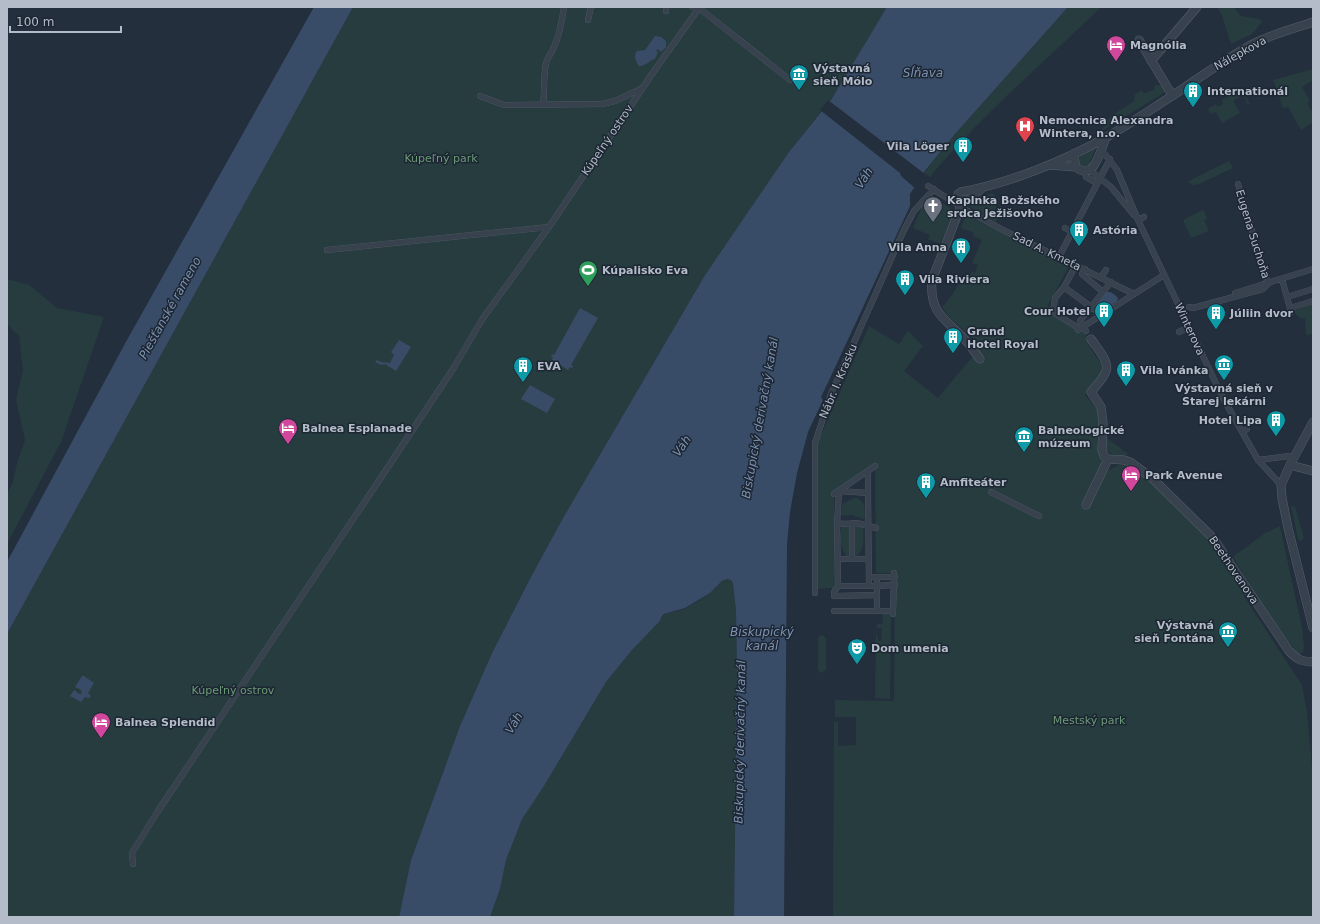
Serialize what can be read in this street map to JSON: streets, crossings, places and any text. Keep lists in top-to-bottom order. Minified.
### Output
{"streets":{"street":["Nálepkova","Kúpeľný ostrov","Eugena Suchoňa","Sad A. Kmeťa","Winterova","Nábr. I. Krasku","Beethovenova"]},"crossings":[["Nálepkova","Winterova"],["Sad A. Kmeťa","Nábr. I. Krasku"]],"water":["Sĺňava","Váh","Piešťanské rameno","Biskupický derivačný kanál","Biskupický kanál"],"parks":["Kúpeľný park","Kúpeľný ostrov","Mestský park"],"places":{"hotel":["Magnólia","Balnea Esplanade","Park Avenue","Balnea Splendid"],"museum":["Výstavná sieň Mólo","Výstavná sieň v Starej lekárni","Balneologické múzeum","Výstavná sieň Fontána"],"building":["Internationál","Vila Löger","Astória","Vila Anna","Vila Riviera","Cour Hotel","Júliin dvor","Grand Hotel Royal","EVA","Vila Ivánka","Hotel Lipa","Amfiteáter"],"hospital":["Nemocnica Alexandra Wintera, n.o."],"church":["Kaplnka Božského srdca Ježišovho"],"sports":["Kúpalisko Eva"],"theatre":["Dom umenia"]},"scale_bar":"100 m"}
